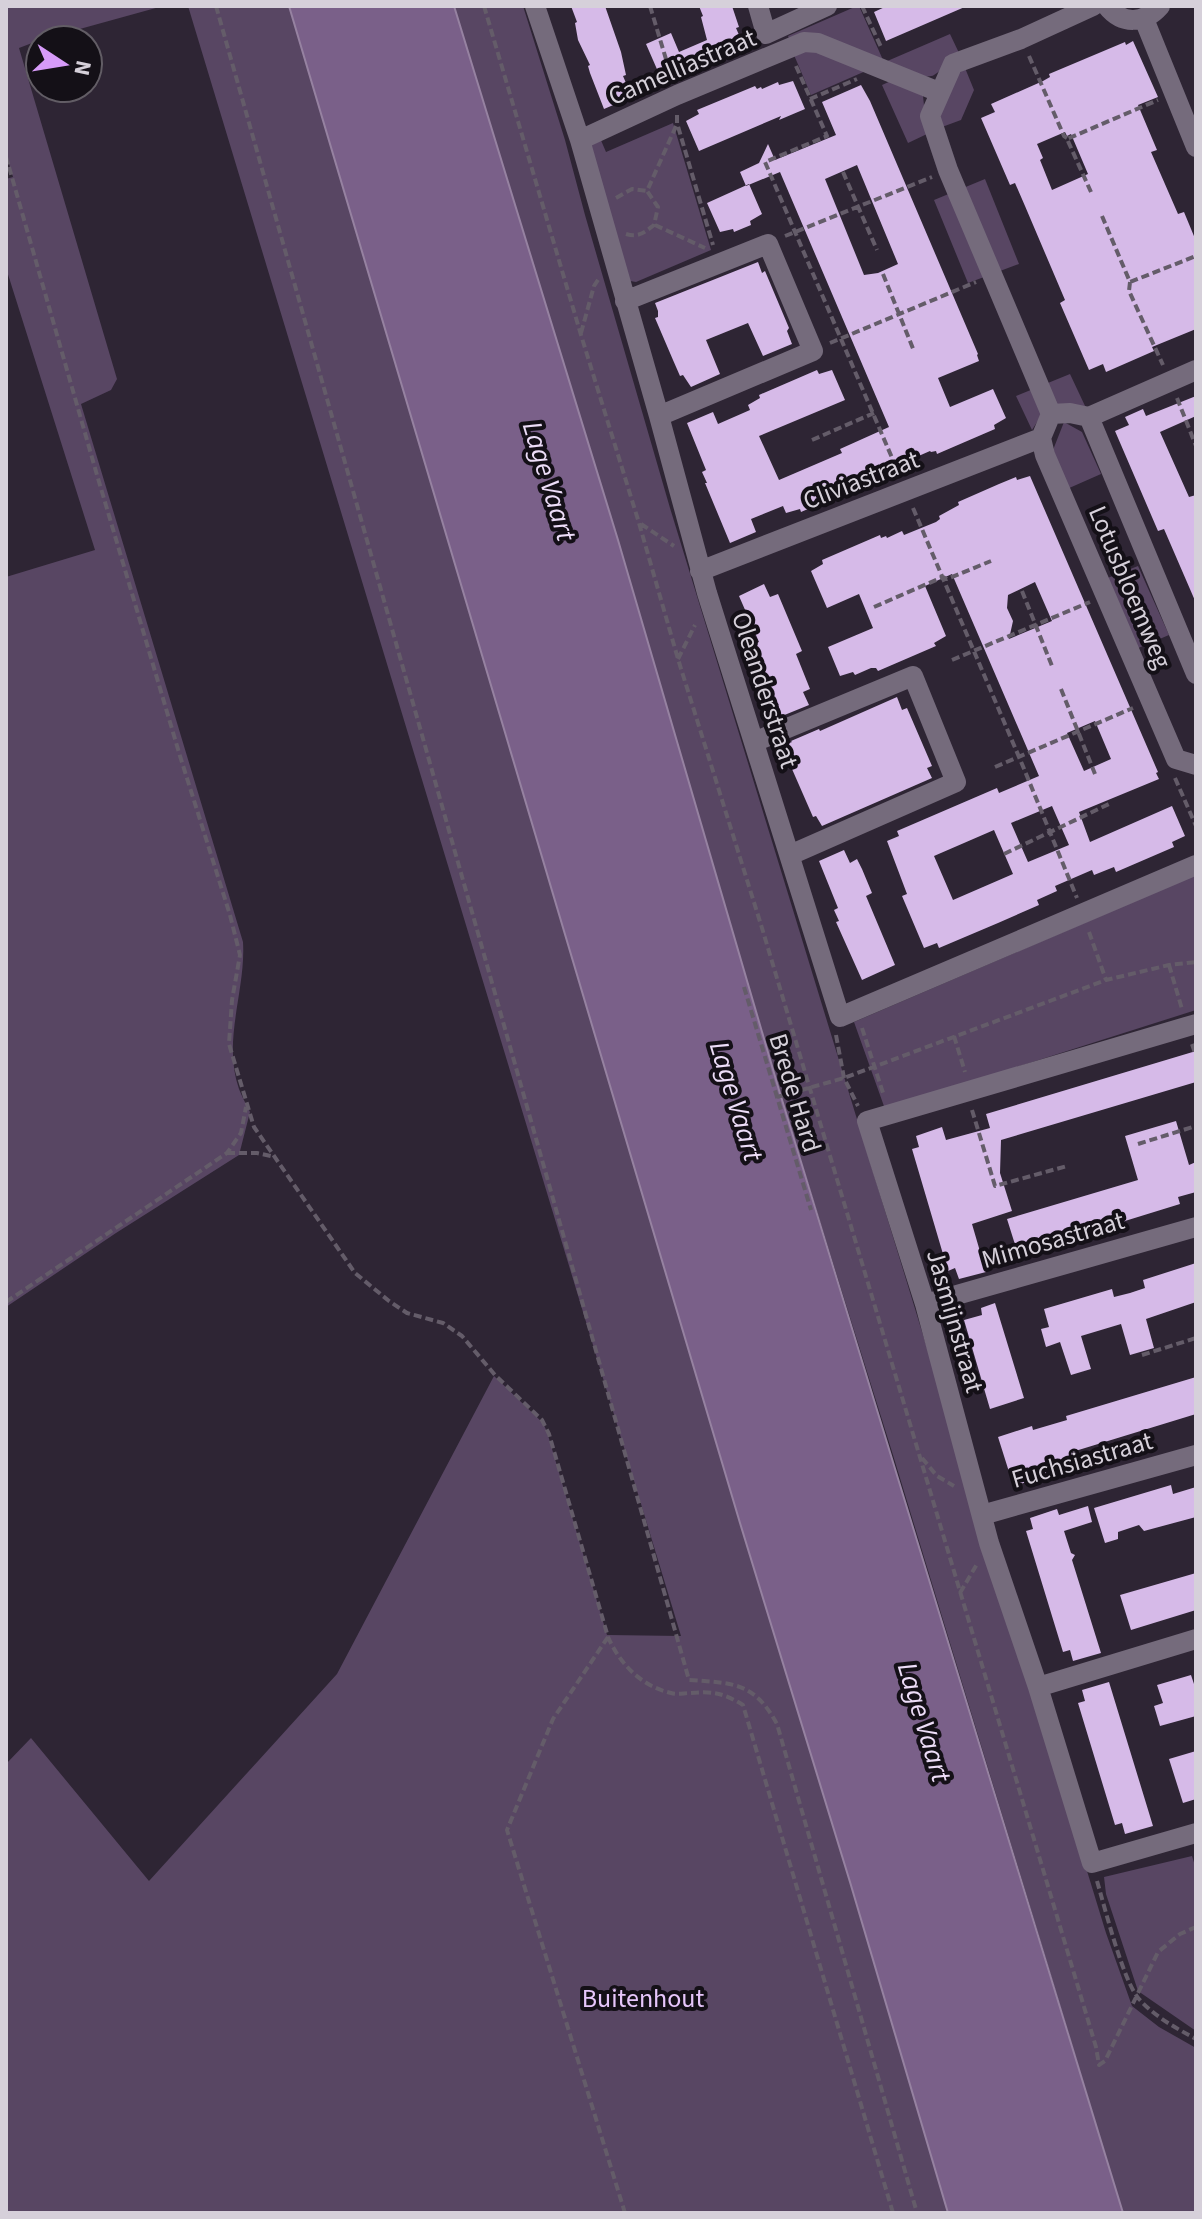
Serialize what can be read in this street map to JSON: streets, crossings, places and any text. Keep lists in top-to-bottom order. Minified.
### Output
{"streets":{"street":["Camelliastraat","Cliviastraat","Lotusbloemweg","Oleanderstraat","Mimosastraat","Jasmijnstraat","Fuchsiastraat"],"path":["Brede Hard"]},"crossings":[["Camelliastraat","Oleanderstraat"],["Cliviastraat","Lotusbloemweg"],["Cliviastraat","Oleanderstraat"],["Mimosastraat","Jasmijnstraat"],["Jasmijnstraat","Fuchsiastraat"]],"water":["Lage Vaart"],"parks":["Buitenhout"],"north":"right"}
